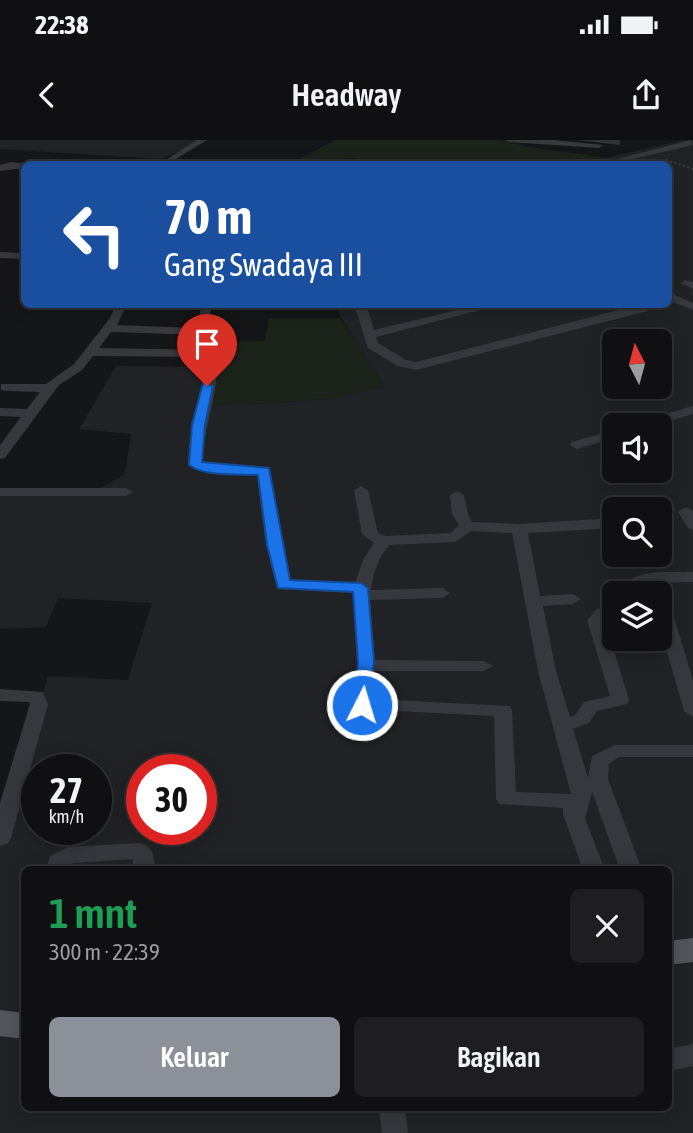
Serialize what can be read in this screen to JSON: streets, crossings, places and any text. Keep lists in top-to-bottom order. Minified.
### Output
{"north":"top","page":{"status":"22:38","header":"Headway","turn":["70 m","Gang Swadaya III"],"speed":"27 km/h","limit":"30","heading":["1 mnt","300 m · 22:39"],"buttons":["Keluar","Bagikan"]}}
